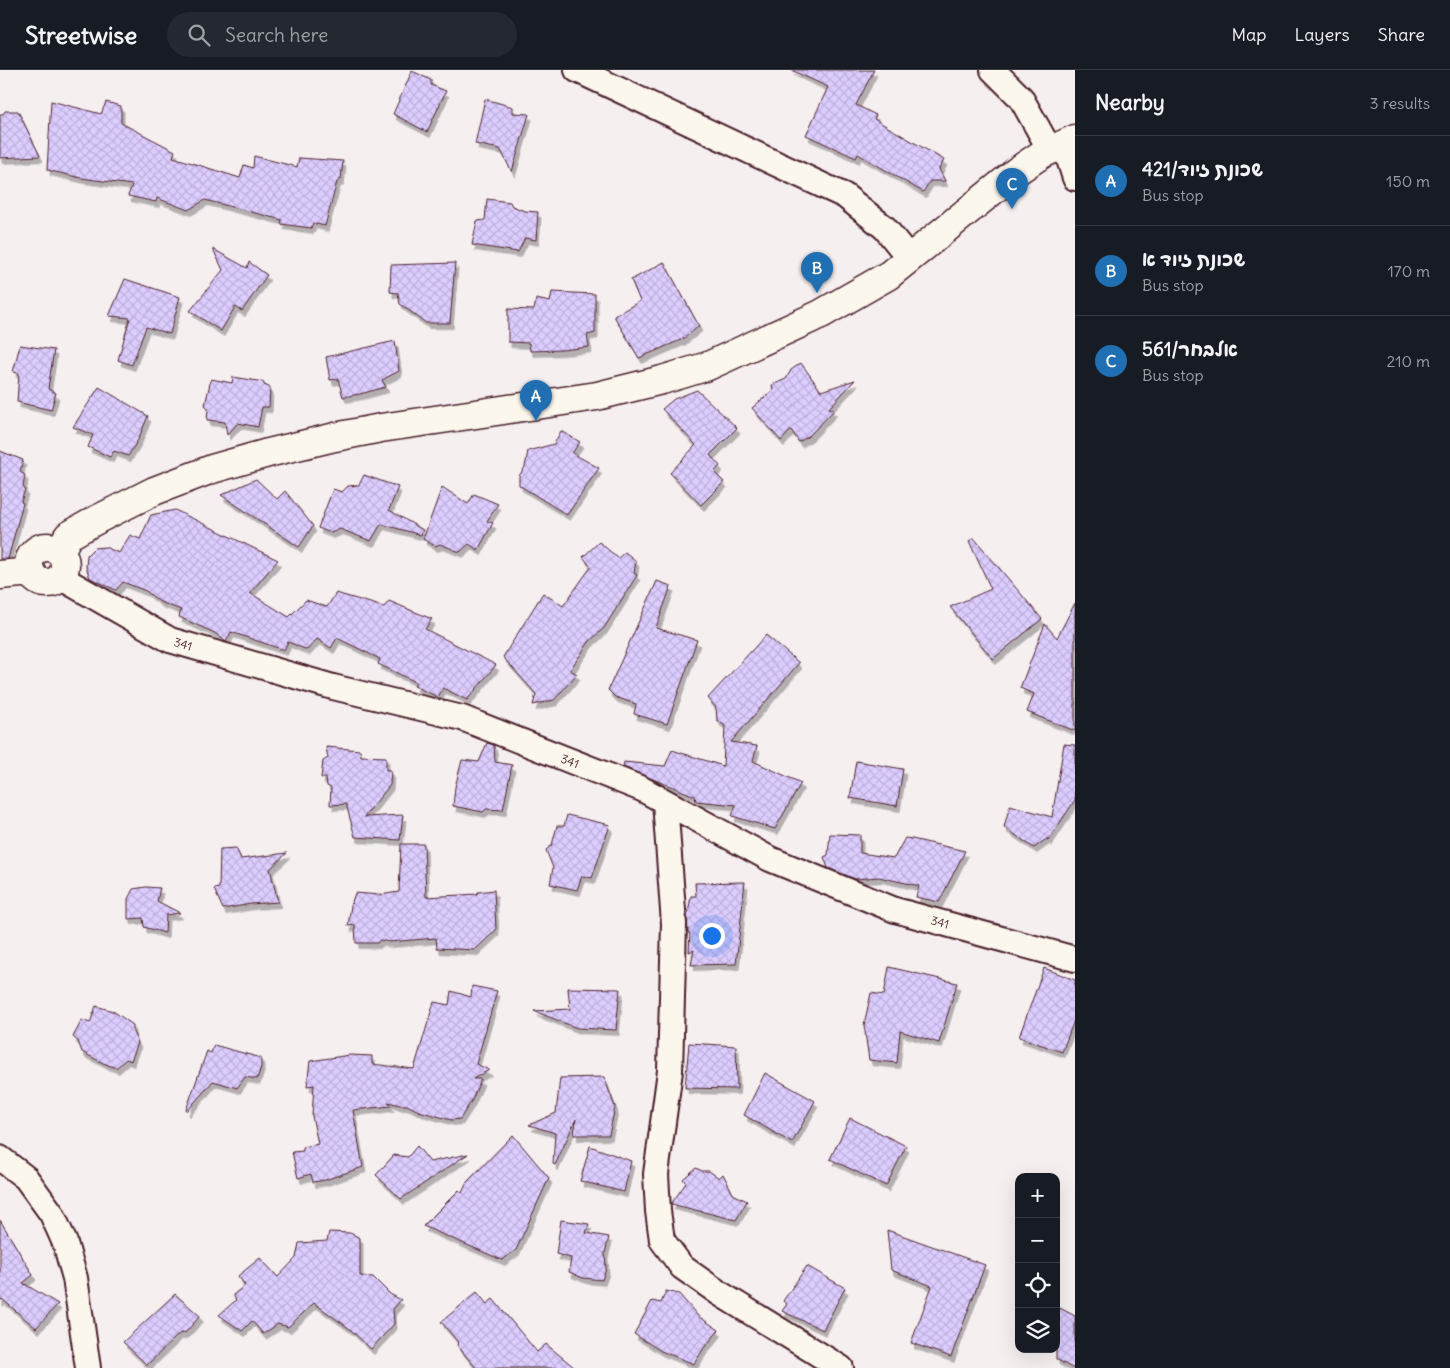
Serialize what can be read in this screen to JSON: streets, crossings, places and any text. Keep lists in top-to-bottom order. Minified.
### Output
{"streets":{"street":["341"]},"page":{"header":"Streetwise","search":"Search here","nav":["Map","Layers","Share"],"heading":["Nearby","3 results"],"list":[{"mark":"A","name":"שכונת זיוד/421","note":"Bus stop","value":"150 m"},{"mark":"B","name":"שכונת זיוד א","note":"Bus stop","value":"170 m"},{"mark":"C","name":"אלבחר/561","note":"Bus stop","value":"210 m"}],"pins":["C","B","A"],"map_buttons":["+","−"]}}
